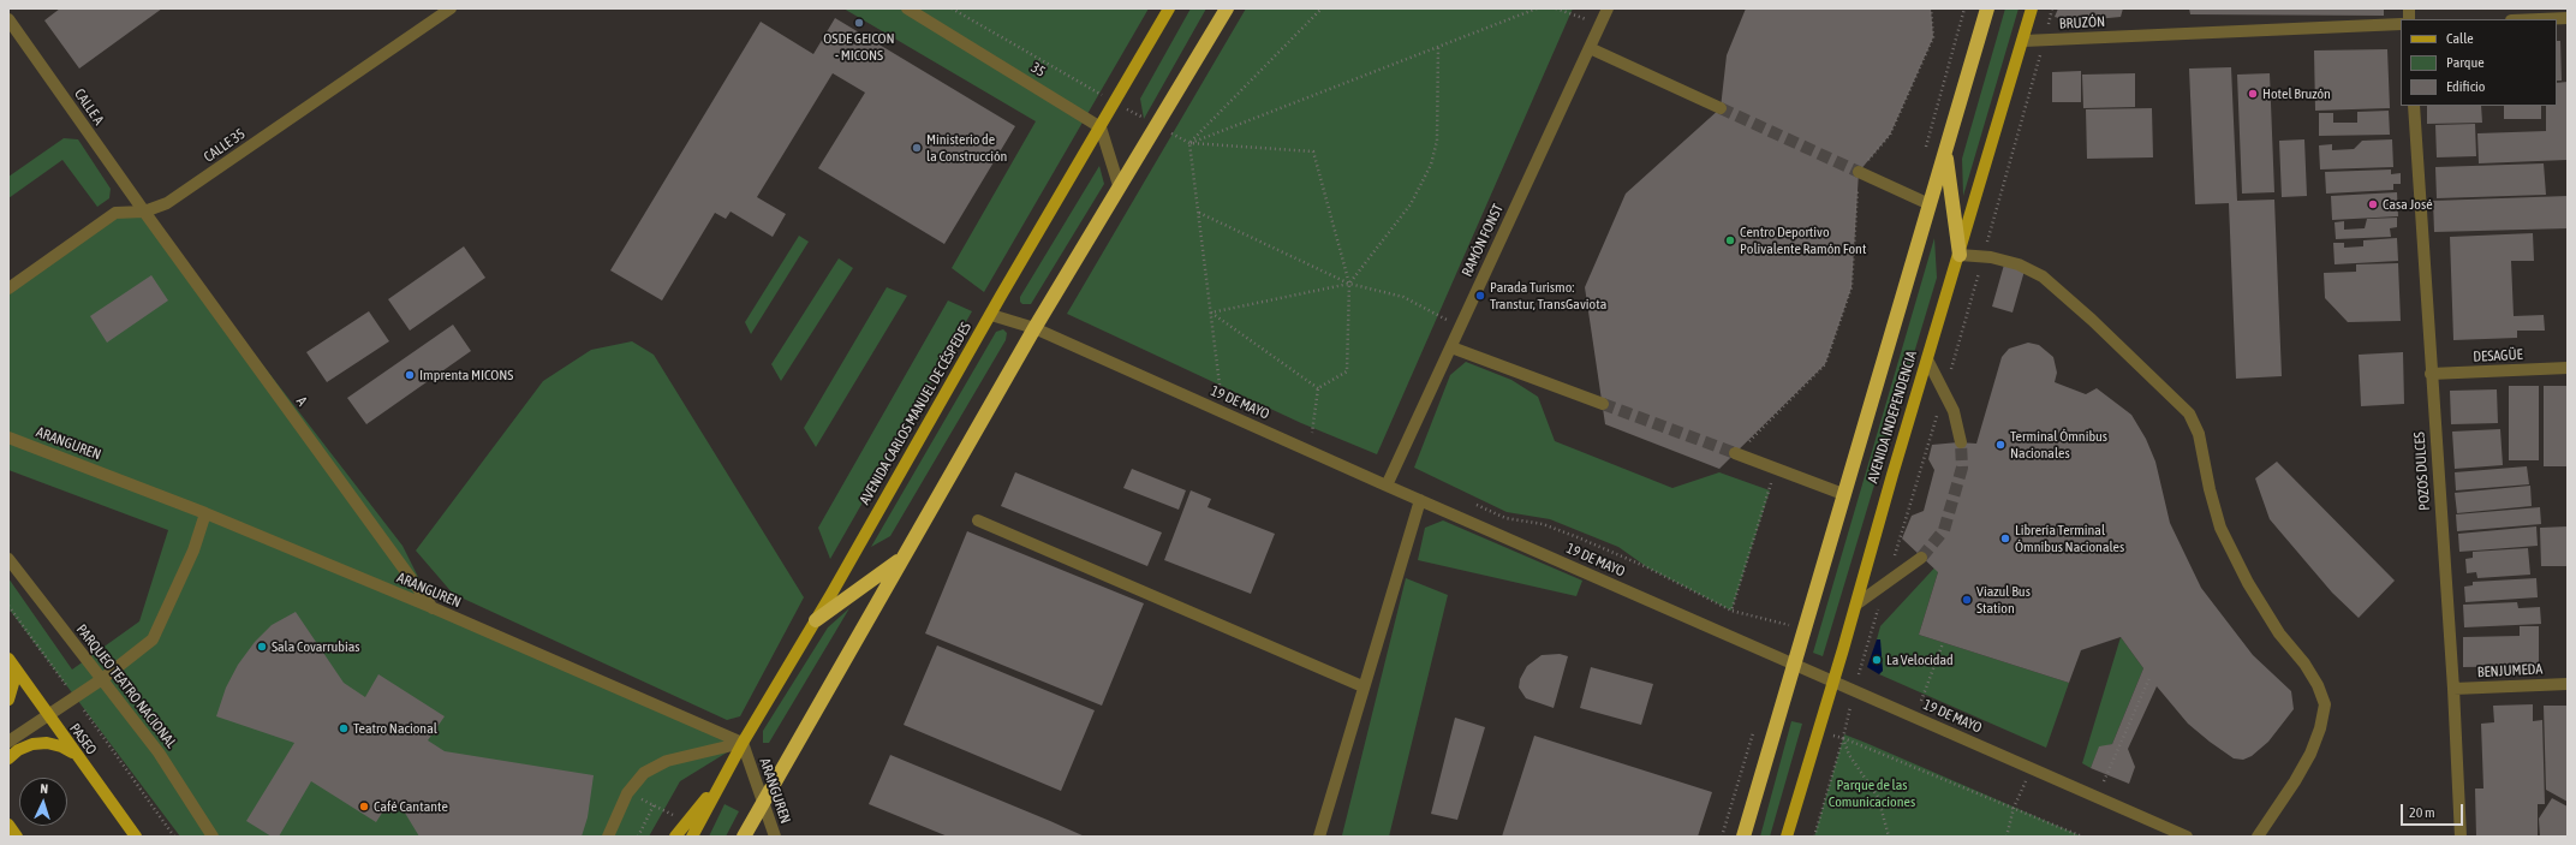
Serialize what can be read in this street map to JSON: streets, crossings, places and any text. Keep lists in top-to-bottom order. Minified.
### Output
{"streets":{"highway":["AVENIDA INDEPENDENCIA"],"main road":["AVENIDA CARLOS MANUEL DE CÉSPEDES","PASEO"],"street":["BRUZÓN","35","CALLE A","CALLE 35","RAMÓN FONST","DESAGÜE","A","19 DE MAYO","ARANGUREN","POZOS DULCES","BENJUMEDA","PARQUEO TEATRO NACIONAL"]},"crossings":[["BRUZÓN","AVENIDA INDEPENDENCIA"],["35","AVENIDA CARLOS MANUEL DE CÉSPEDES"],["CALLE A","CALLE 35"],["CALLE A","A"],["CALLE 35","A"],["RAMÓN FONST","19 DE MAYO"],["DESAGÜE","POZOS DULCES"],["A","ARANGUREN"],["19 DE MAYO","AVENIDA CARLOS MANUEL DE CÉSPEDES"],["19 DE MAYO","AVENIDA INDEPENDENCIA"],["AVENIDA CARLOS MANUEL DE CÉSPEDES","ARANGUREN"],["POZOS DULCES","BENJUMEDA"]],"parks":["Parque de las Comunicaciones"],"places":["OSDE GEICON - MICONS","Hotel Bruzón","Ministerio de la Construcción","Casa José","Centro Deportivo Polivalente Ramón Font","Parada Turismo: Transtur, TransGaviota","Imprenta MICONS","Terminal Ómnibus Nacionales","Librería Terminal Ómnibus Nacionales","Viazul Bus Station","Sala Covarrubias","La Velocidad","Teatro Nacional","Café Cantante"],"legend":["Calle","Parque","Edificio"],"scale_bar":"20 m","north":"top"}
